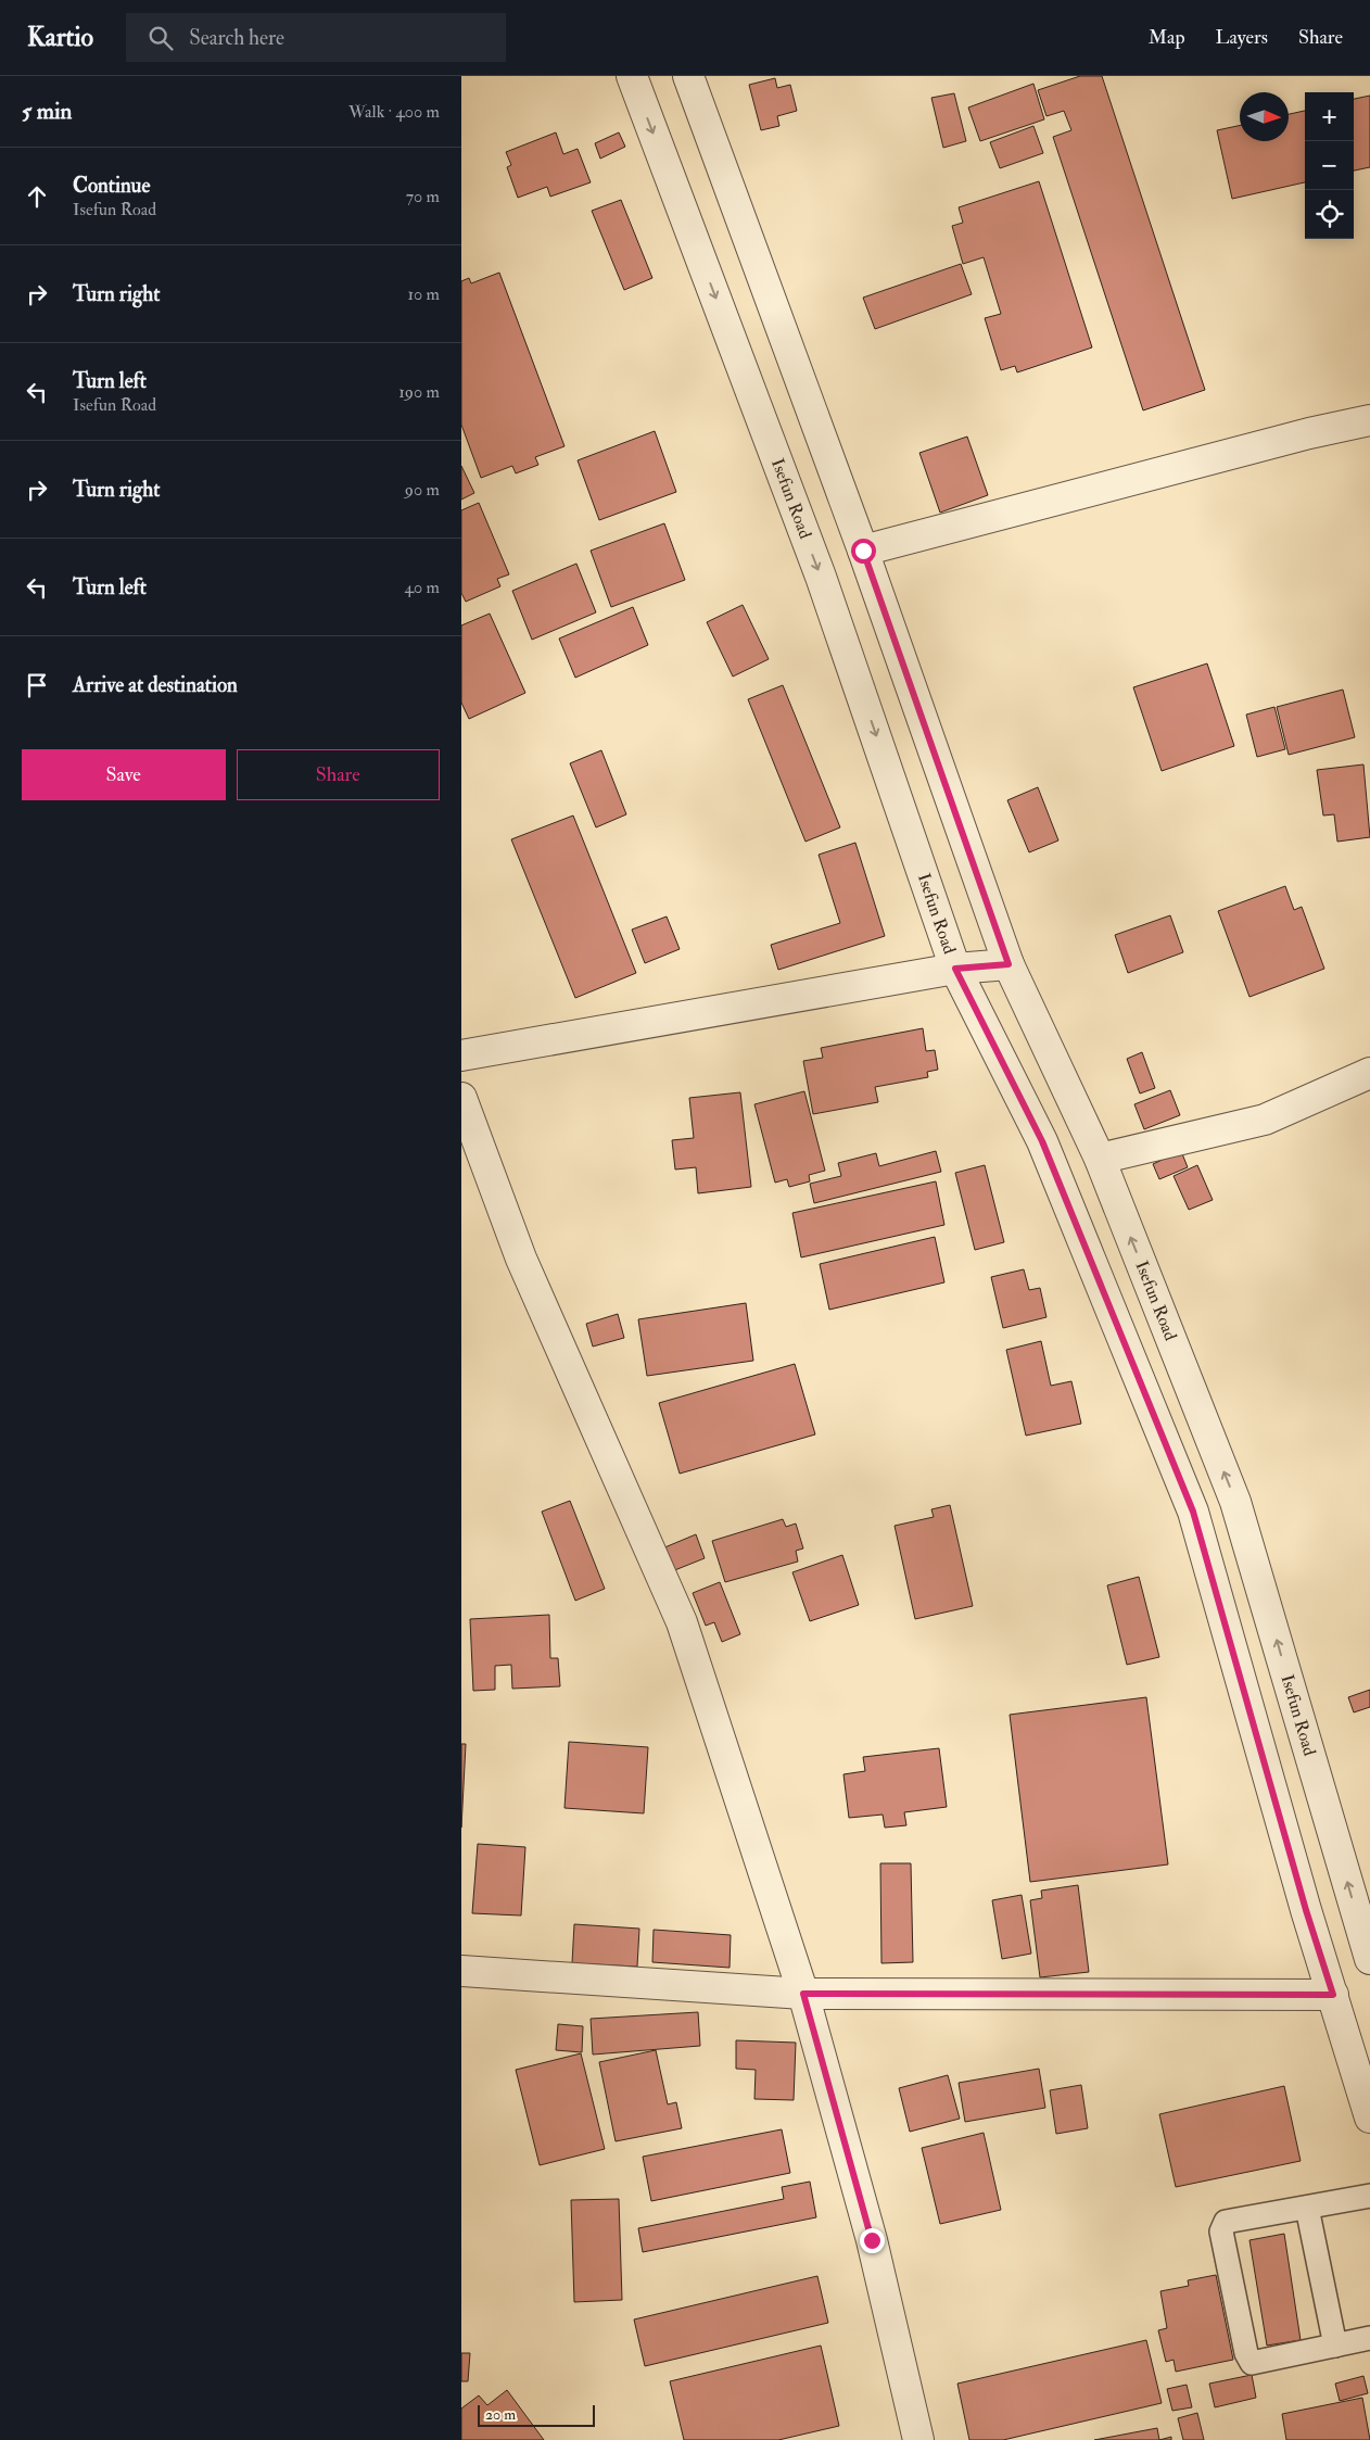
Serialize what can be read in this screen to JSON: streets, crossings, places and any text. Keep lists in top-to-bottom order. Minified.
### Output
{"streets":{"street":["Isefun Road"]},"scale_bar":"20 m","north":"right","page":{"header":"Kartio","search":"Search here","nav":["Map","Layers","Share"],"heading":["5 min","Walk · 400 m"],"map_buttons":["+","−"],"list":[["Continue","Isefun Road","70 m"],["Turn right","10 m"],["Turn left","Isefun Road","190 m"],["Turn right","90 m"],["Turn left","40 m"],"Arrive at destination"],"buttons":["Save","Share"],"scale":"20 m"}}
